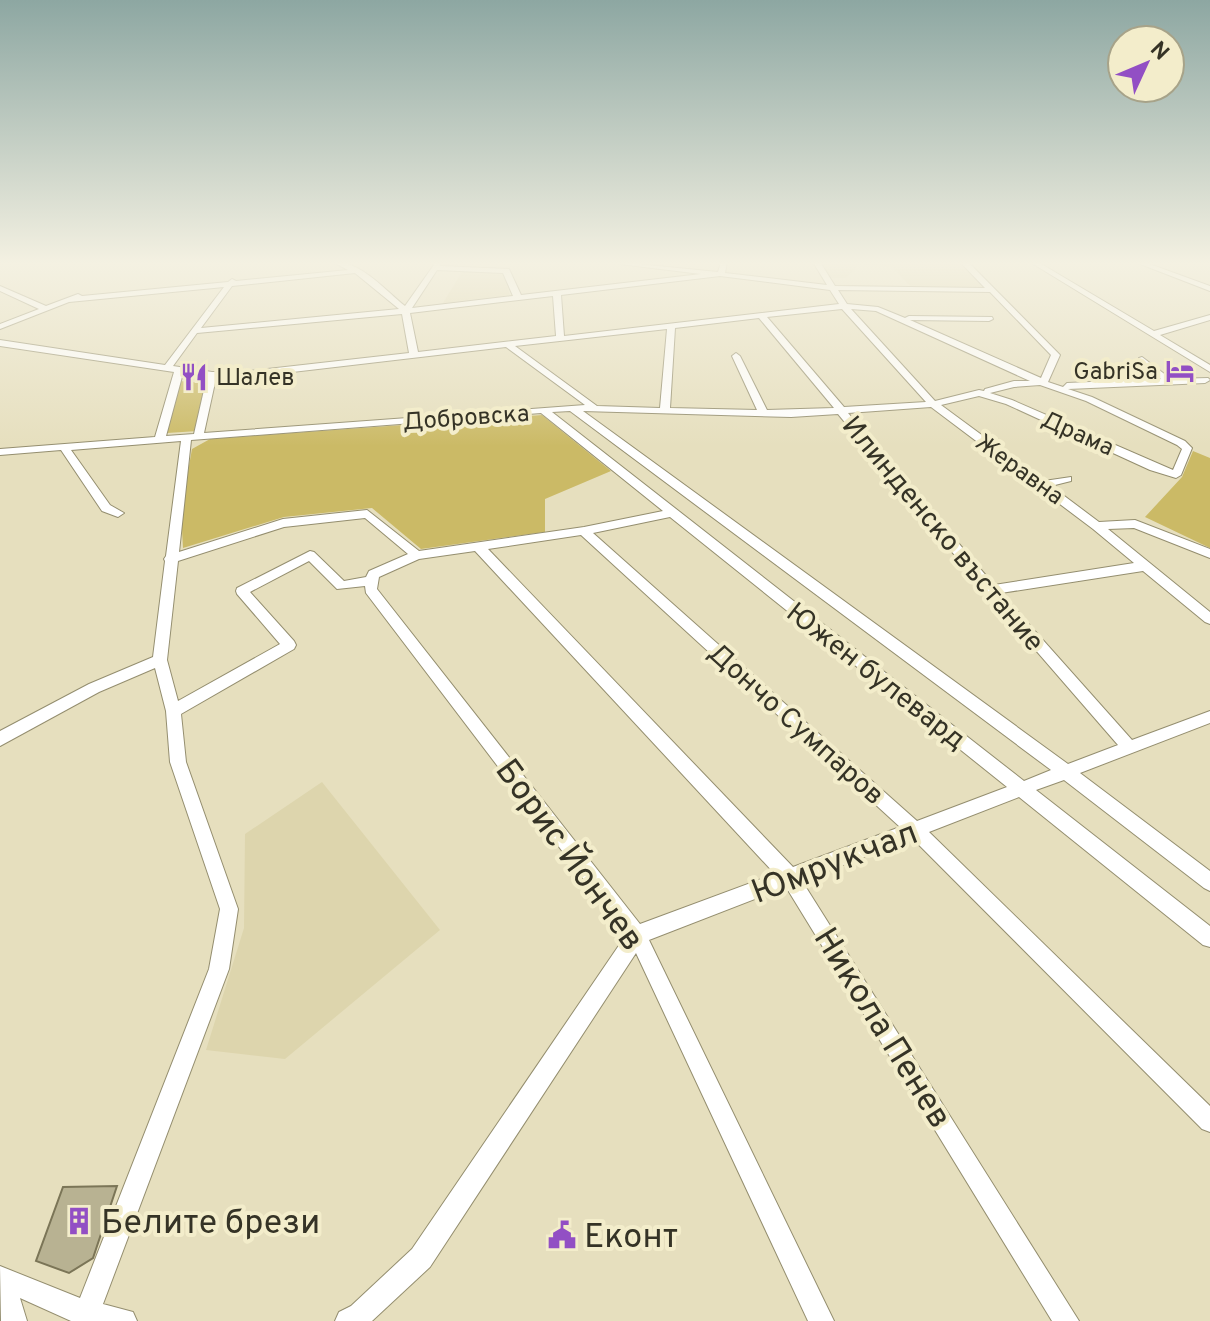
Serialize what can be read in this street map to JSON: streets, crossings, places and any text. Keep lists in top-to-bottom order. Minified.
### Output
{"streets":{"street":["Добровска","Драма","Жеравна","Илинденско въстание","Южен булевард","Дончо Сумпаров","Борис Йончев","Юмрукчал","Никола Пенев"]},"crossings":[["Добровска","Драма"],["Добровска","Жеравна"],["Добровска","Илинденско въстание"],["Добровска","Южен булевард"],["Южен булевард","Юмрукчал"],["Дончо Сумпаров","Юмрукчал"],["Борис Йончев","Юмрукчал"],["Юмрукчал","Никола Пенев"]],"places":{"hotel":["GabriSa"],"restaurant":["Шалев"],"building":["Белите брези"],"public building":["Еконт"]},"north":"top right"}
